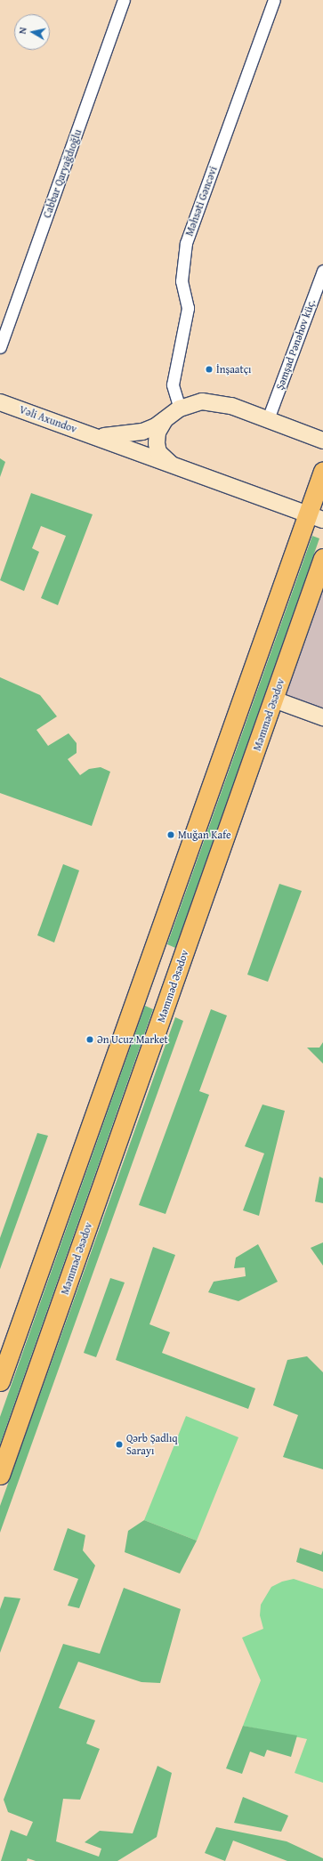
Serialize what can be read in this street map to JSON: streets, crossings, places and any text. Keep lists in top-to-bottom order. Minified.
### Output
{"streets":{"main road":["Məmməd Əsədov"],"street":["Cabbar Qaryağdıoğlu","Məhsəti Gəncəvi","Şəmşad Pənəhov küç.","Vəli Axundov"]},"places":["İnşaatçı","Muğan Kafe","Ən Ucuz Market","Qәrb Şadlıq Sarayı"],"north":"left"}
